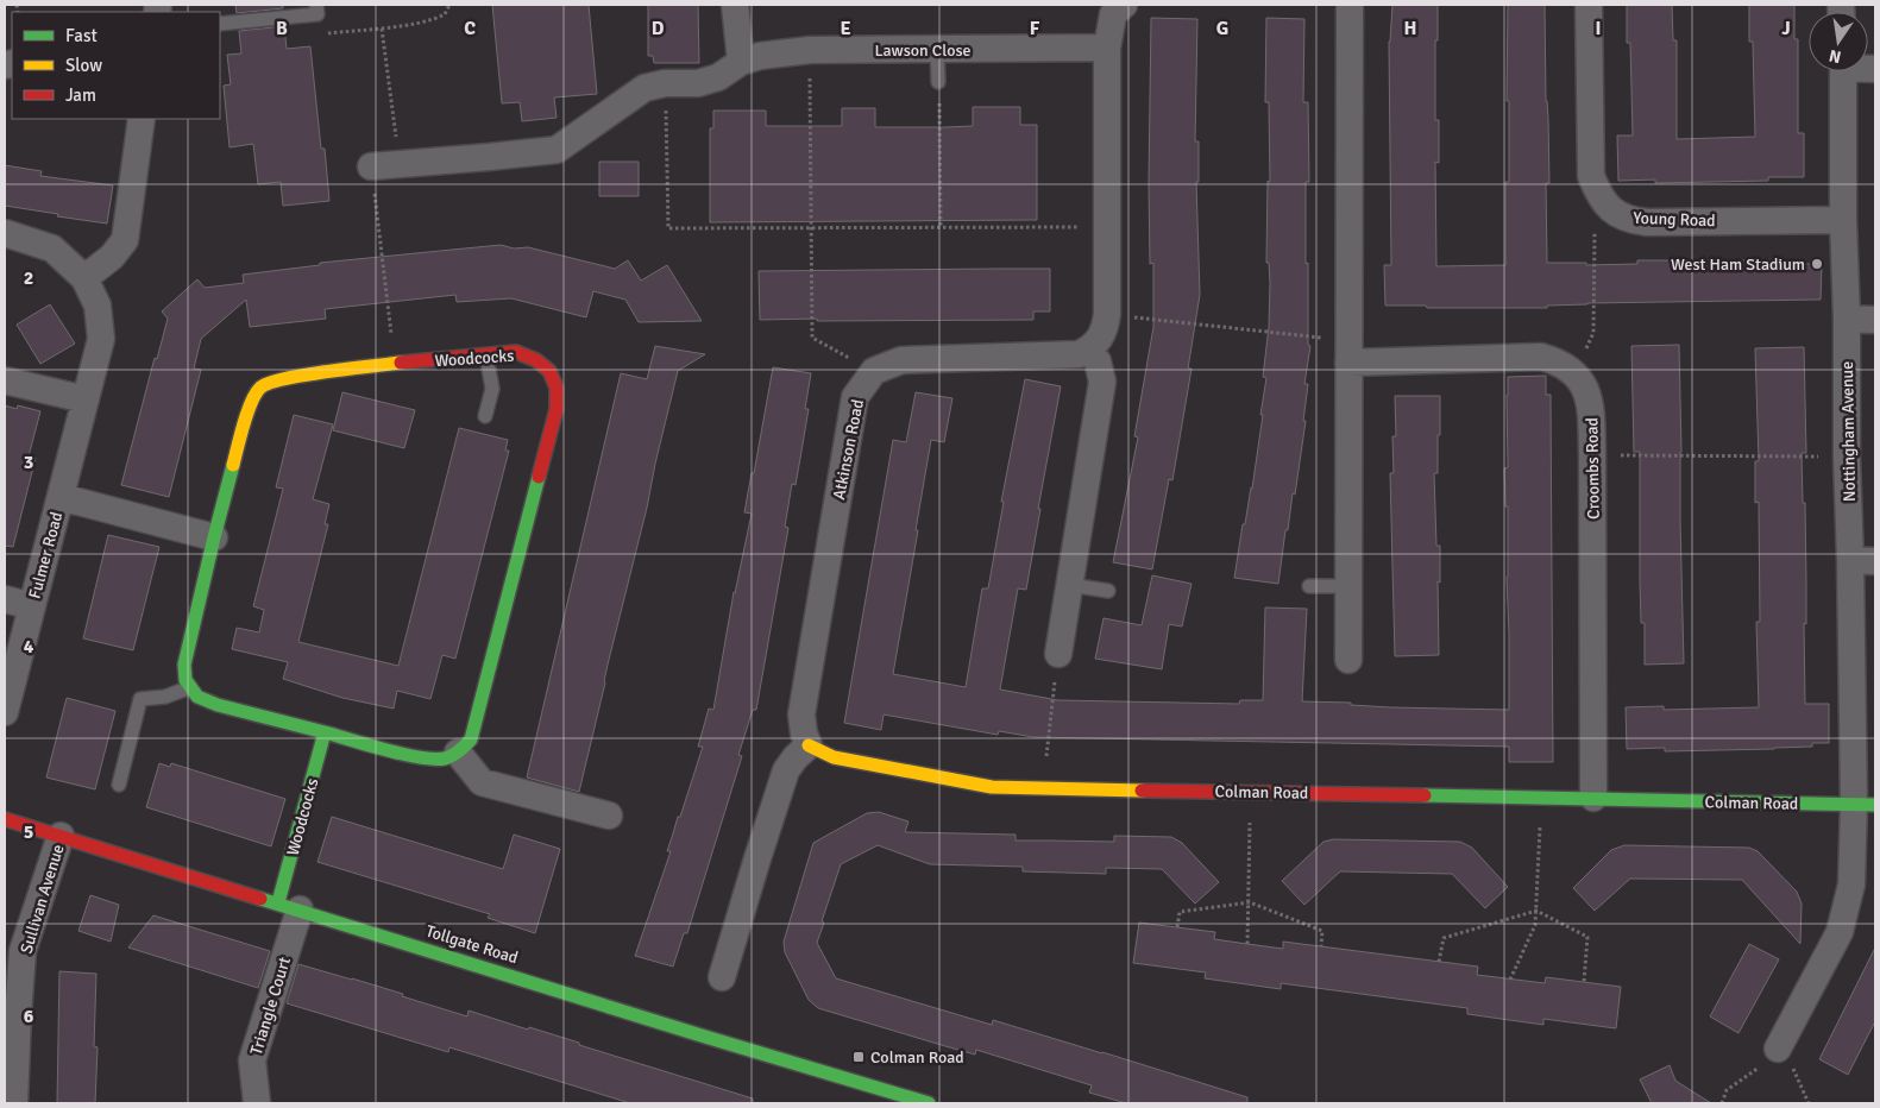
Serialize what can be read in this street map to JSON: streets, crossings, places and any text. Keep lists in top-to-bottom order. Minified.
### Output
{"streets":{"street":["Lawson Close","Young Road","Woodcocks","Nottingham Avenue","Atkinson Road","Croombs Road","Fulmer Road","Colman Road","Sullivan Avenue","Tollgate Road","Triangle Court"]},"crossings":[["Young Road","Nottingham Avenue"],["Woodcocks","Tollgate Road"],["Woodcocks","Triangle Court"],["Nottingham Avenue","Colman Road"],["Atkinson Road","Colman Road"],["Croombs Road","Colman Road"],["Sullivan Avenue","Tollgate Road"],["Tollgate Road","Triangle Court"]],"places":{"other":["West Ham Stadium"],"transit":["Colman Road"]},"legend":["Fast","Slow","Jam"],"north":"bottom","grid":{"columns":["B","C","D","E","F","G","H","I","J"],"rows":["2","3","4","5","6"]}}
